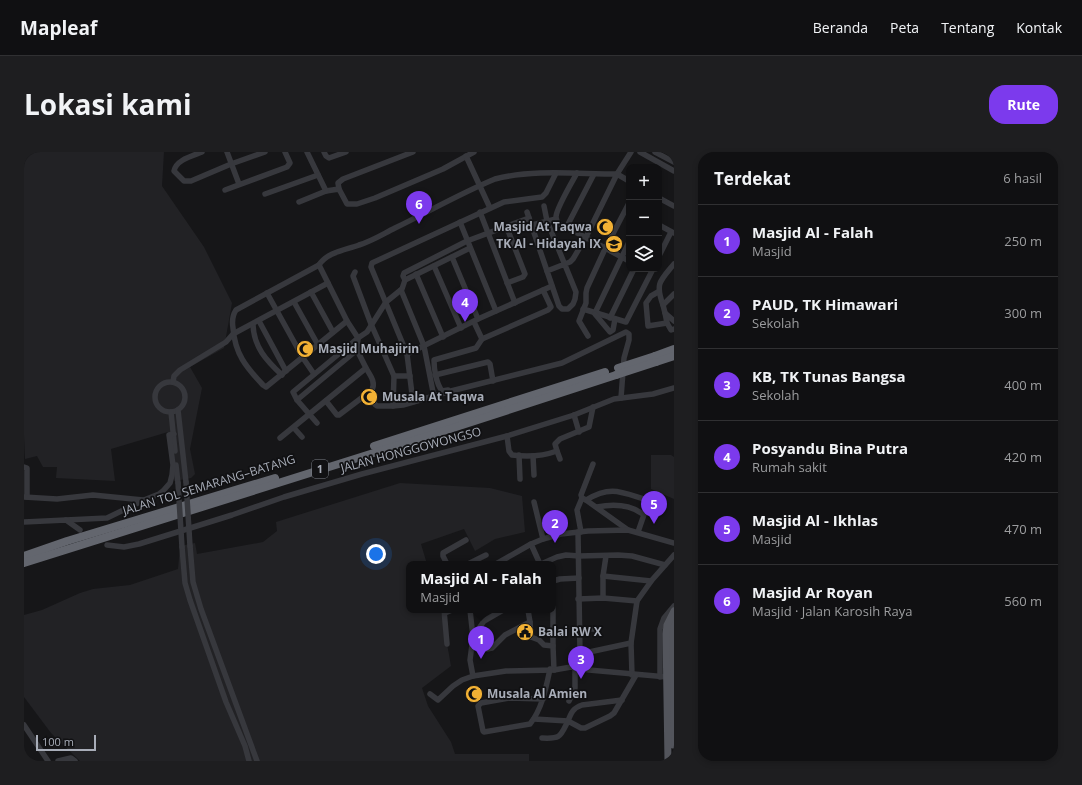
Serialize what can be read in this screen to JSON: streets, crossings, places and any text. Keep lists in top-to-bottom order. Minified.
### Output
{"streets":{"highway":["1","JALAN TOL SEMARANG–BATANG"],"street":["JALAN HONGGOWONGSO"]},"places":{"mosque":["Masjid At Taqwa","Masjid Muhajirin","Musala At Taqwa","Musala Al Amien"],"school or university":["TK Al - Hidayah IX"],"public building":["Balai RW X"]},"scale_bar":"100 m","page":{"header":"Mapleaf","nav":["Beranda","Peta","Tentang","Kontak"],"title":"Lokasi kami","buttons":"Rute","heading":["Terdekat","6 hasil"],"map_buttons":["+","−"],"pins":["6","4","5","2","1","3"],"list":[{"mark":"1","name":"Masjid Al - Falah","note":"Masjid","value":"250 m"},{"mark":"2","name":"PAUD, TK Himawari","note":"Sekolah","value":"300 m"},{"mark":"3","name":"KB, TK Tunas Bangsa","note":"Sekolah","value":"400 m"},{"mark":"4","name":"Posyandu Bina Putra","note":"Rumah sakit","value":"420 m"},{"mark":"5","name":"Masjid Al - Ikhlas","note":"Masjid","value":"470 m"},{"mark":"6","name":"Masjid Ar Royan","note":"Masjid · Jalan Karosih Raya","value":"560 m"}],"popup":["Masjid Al - Falah","Masjid"],"scale":"100 m"}}
